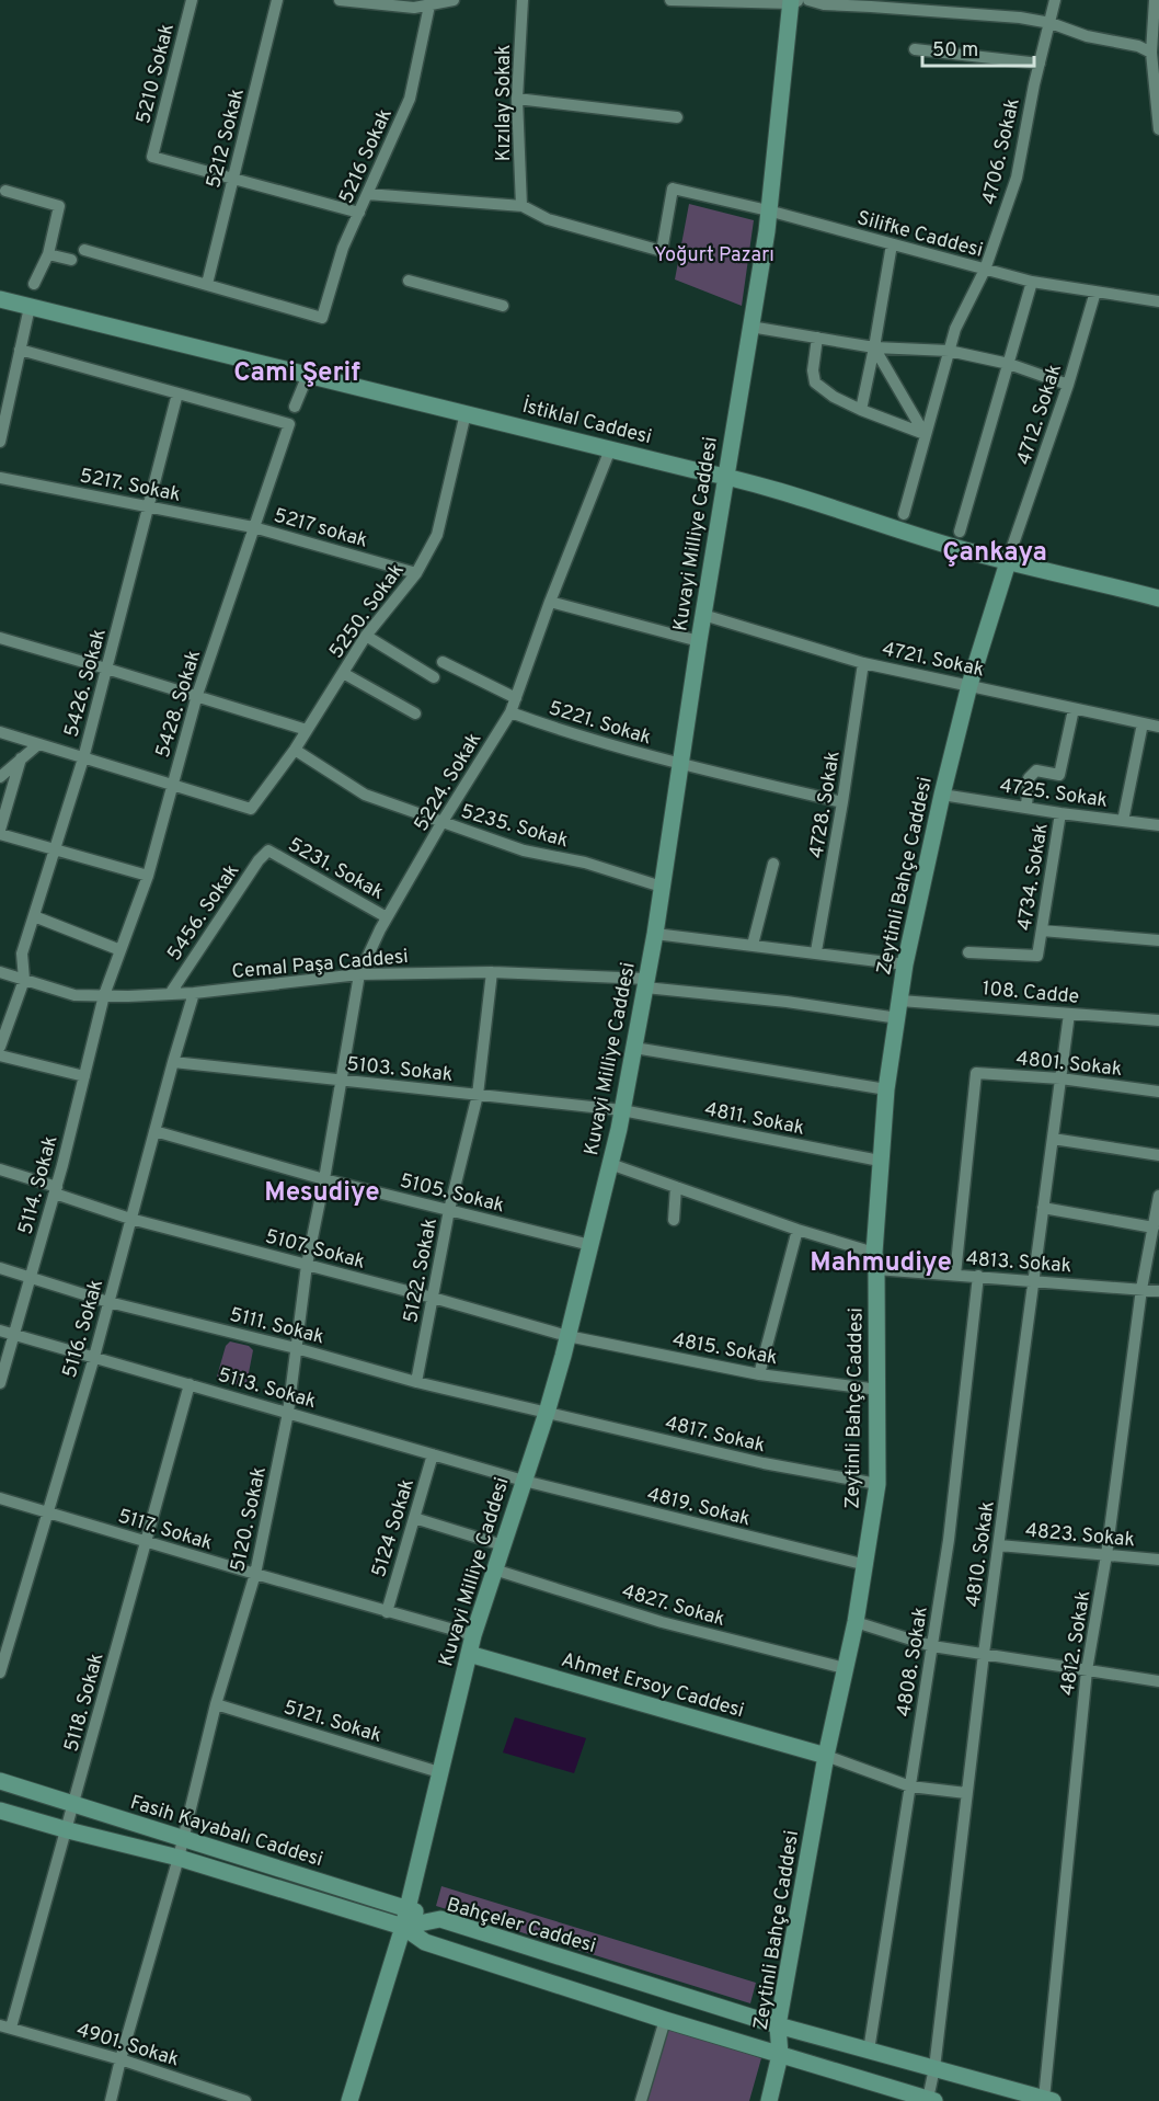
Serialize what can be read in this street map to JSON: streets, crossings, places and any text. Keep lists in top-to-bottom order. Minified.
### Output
{"streets":{"street":["5210 Sokak","Kızılay Sokak","5212 Sokak","4706. Sokak","5216 Sokak","Silifke Caddesi","4712. Sokak","İstiklal Caddesi","5217. Sokak","5217 sokak","Kuvayi Milliye Caddesi","5250. Sokak","4721. Sokak","5426. Sokak","5428. Sokak","5221. Sokak","5224. Sokak","4725. Sokak","4728. Sokak","5235. Sokak","5231. Sokak","Zeytinli Bahçe Caddesi","4734. Sokak","5456. Sokak","Cemal Paşa Caddesi","108. Cadde","4801. Sokak","5103. Sokak","4811. Sokak","5114. Sokak","5105. Sokak","5107. Sokak","4813. Sokak","5122. Sokak","5111. Sokak","5116. Sokak","4815. Sokak","5113. Sokak","4817. Sokak","4819. Sokak","5120. Sokak","5124 Sokak","5117. Sokak","4823. Sokak","4810. Sokak","4827. Sokak","4812. Sokak","4808. Sokak","Ahmet Ersoy Caddesi","5118. Sokak","5121. Sokak","Fasih Kayabalı Caddesi","Bahçeler Caddesi","4901. Sokak"]},"crossings":[["5210 Sokak","5212 Sokak"],["Kızılay Sokak","Silifke Caddesi"],["5212 Sokak","5216 Sokak"],["4706. Sokak","Silifke Caddesi"],["Silifke Caddesi","4712. Sokak"],["Silifke Caddesi","Kuvayi Milliye Caddesi"],["4712. Sokak","İstiklal Caddesi"],["4712. Sokak","Zeytinli Bahçe Caddesi"],["İstiklal Caddesi","Kuvayi Milliye Caddesi"],["İstiklal Caddesi","5250. Sokak"],["İstiklal Caddesi","5224. Sokak"],["İstiklal Caddesi","Zeytinli Bahçe Caddesi"],["5217. Sokak","5217 sokak"],["5217. Sokak","5426. Sokak"],["5217. Sokak","5428. Sokak"],["5217 sokak","5250. Sokak"],["5217 sokak","5428. Sokak"],["Kuvayi Milliye Caddesi","4721. Sokak"],["Kuvayi Milliye Caddesi","5221. Sokak"],["Kuvayi Milliye Caddesi","5235. Sokak"],["Kuvayi Milliye Caddesi","Cemal Paşa Caddesi"],["Kuvayi Milliye Caddesi","5103. Sokak"],["Kuvayi Milliye Caddesi","4811. Sokak"],["Kuvayi Milliye Caddesi","5105. Sokak"],["Kuvayi Milliye Caddesi","5107. Sokak"],["Kuvayi Milliye Caddesi","4813. Sokak"],["Kuvayi Milliye Caddesi","5111. Sokak"],["Kuvayi Milliye Caddesi","4815. Sokak"],["Kuvayi Milliye Caddesi","5113. Sokak"],["Kuvayi Milliye Caddesi","4817. Sokak"],["Kuvayi Milliye Caddesi","4819. Sokak"],["Kuvayi Milliye Caddesi","5117. Sokak"],["Kuvayi Milliye Caddesi","4827. Sokak"],["Kuvayi Milliye Caddesi","Ahmet Ersoy Caddesi"],["Kuvayi Milliye Caddesi","5121. Sokak"],["Kuvayi Milliye Caddesi","Fasih Kayabalı Caddesi"],["Kuvayi Milliye Caddesi","Bahçeler Caddesi"],["5250. Sokak","5428. Sokak"],["5250. Sokak","5235. Sokak"],["4721. Sokak","4728. Sokak"],["4721. Sokak","Zeytinli Bahçe Caddesi"],["5426. Sokak","5428. Sokak"],["5426. Sokak","Cemal Paşa Caddesi"],["5428. Sokak","Cemal Paşa Caddesi"],["5428. Sokak","5114. Sokak"],["5221. Sokak","5224. Sokak"],["5221. Sokak","4728. Sokak"],["5224. Sokak","5235. Sokak"],["5224. Sokak","5231. Sokak"],["5224. Sokak","Cemal Paşa Caddesi"],["5224. Sokak","5120. Sokak"],["4725. Sokak","Zeytinli Bahçe Caddesi"],["4725. Sokak","4734. Sokak"],["5231. Sokak","5456. Sokak"],["Zeytinli Bahçe Caddesi","Cemal Paşa Caddesi"],["Zeytinli Bahçe Caddesi","108. Cadde"],["Zeytinli Bahçe Caddesi","4811. Sokak"],["Zeytinli Bahçe Caddesi","4813. Sokak"],["Zeytinli Bahçe Caddesi","4815. Sokak"],["Zeytinli Bahçe Caddesi","4817. Sokak"],["Zeytinli Bahçe Caddesi","4819. Sokak"],["Zeytinli Bahçe Caddesi","4827. Sokak"],["Zeytinli Bahçe Caddesi","Ahmet Ersoy Caddesi"],["Zeytinli Bahçe Caddesi","Bahçeler Caddesi"],["5456. Sokak","Cemal Paşa Caddesi"],["Cemal Paşa Caddesi","5114. Sokak"],["Cemal Paşa Caddesi","5122. Sokak"],["Cemal Paşa Caddesi","5116. Sokak"],["Cemal Paşa Caddesi","5120. Sokak"],["108. Cadde","4810. Sokak"],["4801. Sokak","4813. Sokak"],["4801. Sokak","4810. Sokak"],["5103. Sokak","4811. Sokak"],["5103. Sokak","5122. Sokak"],["5103. Sokak","5116. Sokak"],["5103. Sokak","5120. Sokak"],["5114. Sokak","5107. Sokak"],["5114. Sokak","5111. Sokak"],["5114. Sokak","5113. Sokak"],["5105. Sokak","5122. Sokak"],["5105. Sokak","5116. Sokak"],["5105. Sokak","5120. Sokak"],["5107. Sokak","5122. Sokak"],["5107. Sokak","5116. Sokak"],["5107. Sokak","4815. Sokak"],["5107. Sokak","5120. Sokak"],["4813. Sokak","4810. Sokak"],["4813. Sokak","4812. Sokak"],["4813. Sokak","4808. Sokak"],["5122. Sokak","5111. Sokak"],["5111. Sokak","5116. Sokak"],["5111. Sokak","4817. Sokak"],["5111. Sokak","5120. Sokak"],["5116. Sokak","5113. Sokak"],["5116. Sokak","5117. Sokak"],["5113. Sokak","4819. Sokak"],["5113. Sokak","5120. Sokak"],["5113. Sokak","5124 Sokak"],["5113. Sokak","5118. Sokak"],["5120. Sokak","5117. Sokak"],["5120. Sokak","5121. Sokak"],["5120. Sokak","Fasih Kayabalı Caddesi"],["5120. Sokak","4901. Sokak"],["5124 Sokak","5117. Sokak"],["5117. Sokak","5118. Sokak"],["4823. Sokak","4810. Sokak"],["4823. Sokak","4812. Sokak"],["4810. Sokak","Bahçeler Caddesi"],["4812. Sokak","Bahçeler Caddesi"],["4808. Sokak","Bahçeler Caddesi"],["5118. Sokak","Fasih Kayabalı Caddesi"],["5118. Sokak","4901. Sokak"],["Fasih Kayabalı Caddesi","Bahçeler Caddesi"]],"districts":["Cami Şerif","Çankaya","Mesudiye","Mahmudiye"],"parks":["Yoğurt Pazarı"],"scale_bar":"50 m"}
